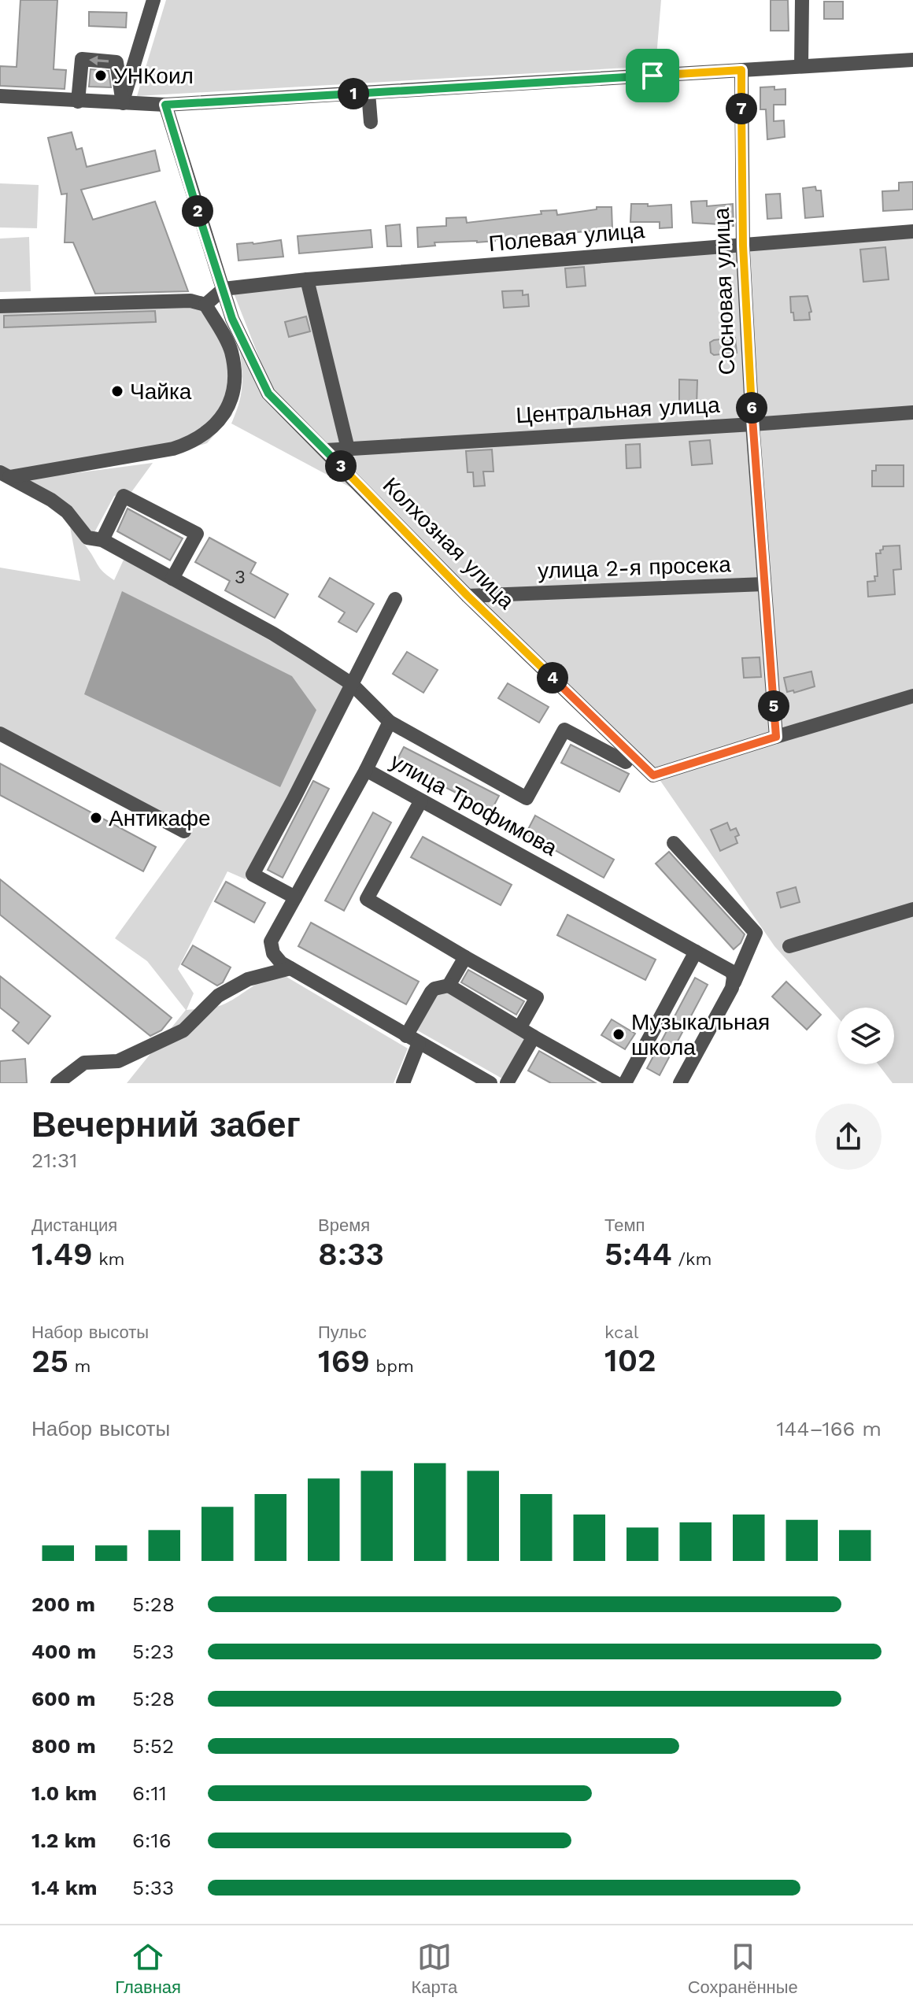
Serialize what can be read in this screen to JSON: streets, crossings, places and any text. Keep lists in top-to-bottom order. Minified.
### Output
{"streets":{"street":["Полевая улица","Сосновая улица","Центральная улица","Колхозная улица","улица 2-я просека","улица Трофимова"]},"crossings":[["Полевая улица","Сосновая улица"],["Полевая улица","Колхозная улица"],["Сосновая улица","Центральная улица"],["Сосновая улица","Колхозная улица"],["Сосновая улица","улица 2-я просека"],["Центральная улица","Колхозная улица"],["Колхозная улица","улица 2-я просека"]],"places":["УНКоил","Чайка","Антикафе","Музыкальная школа"],"house_numbers":["3"],"page":{"pins":["1","7","2","6","3","4","5"],"heading":["Вечерний забег","21:31"],"stats":[["Дистанция","1.49 km"],["Время","8:33"],["Темп","5:44 /km"],["Набор высоты","25 m"],["Пульс","169 bpm"],["kcal","102"]],"chart":["Набор высоты","144–166 m"],"list":[{"name":"200 m","note":"5:28"},{"name":"400 m","note":"5:23"},{"name":"600 m","note":"5:28"},{"name":"800 m","note":"5:52"},{"name":"1.0 km","note":"6:11"},{"name":"1.2 km","note":"6:16"},{"name":"1.4 km","note":"5:33"}],"tabs":["Главная","Карта","Сохранённые"]}}
